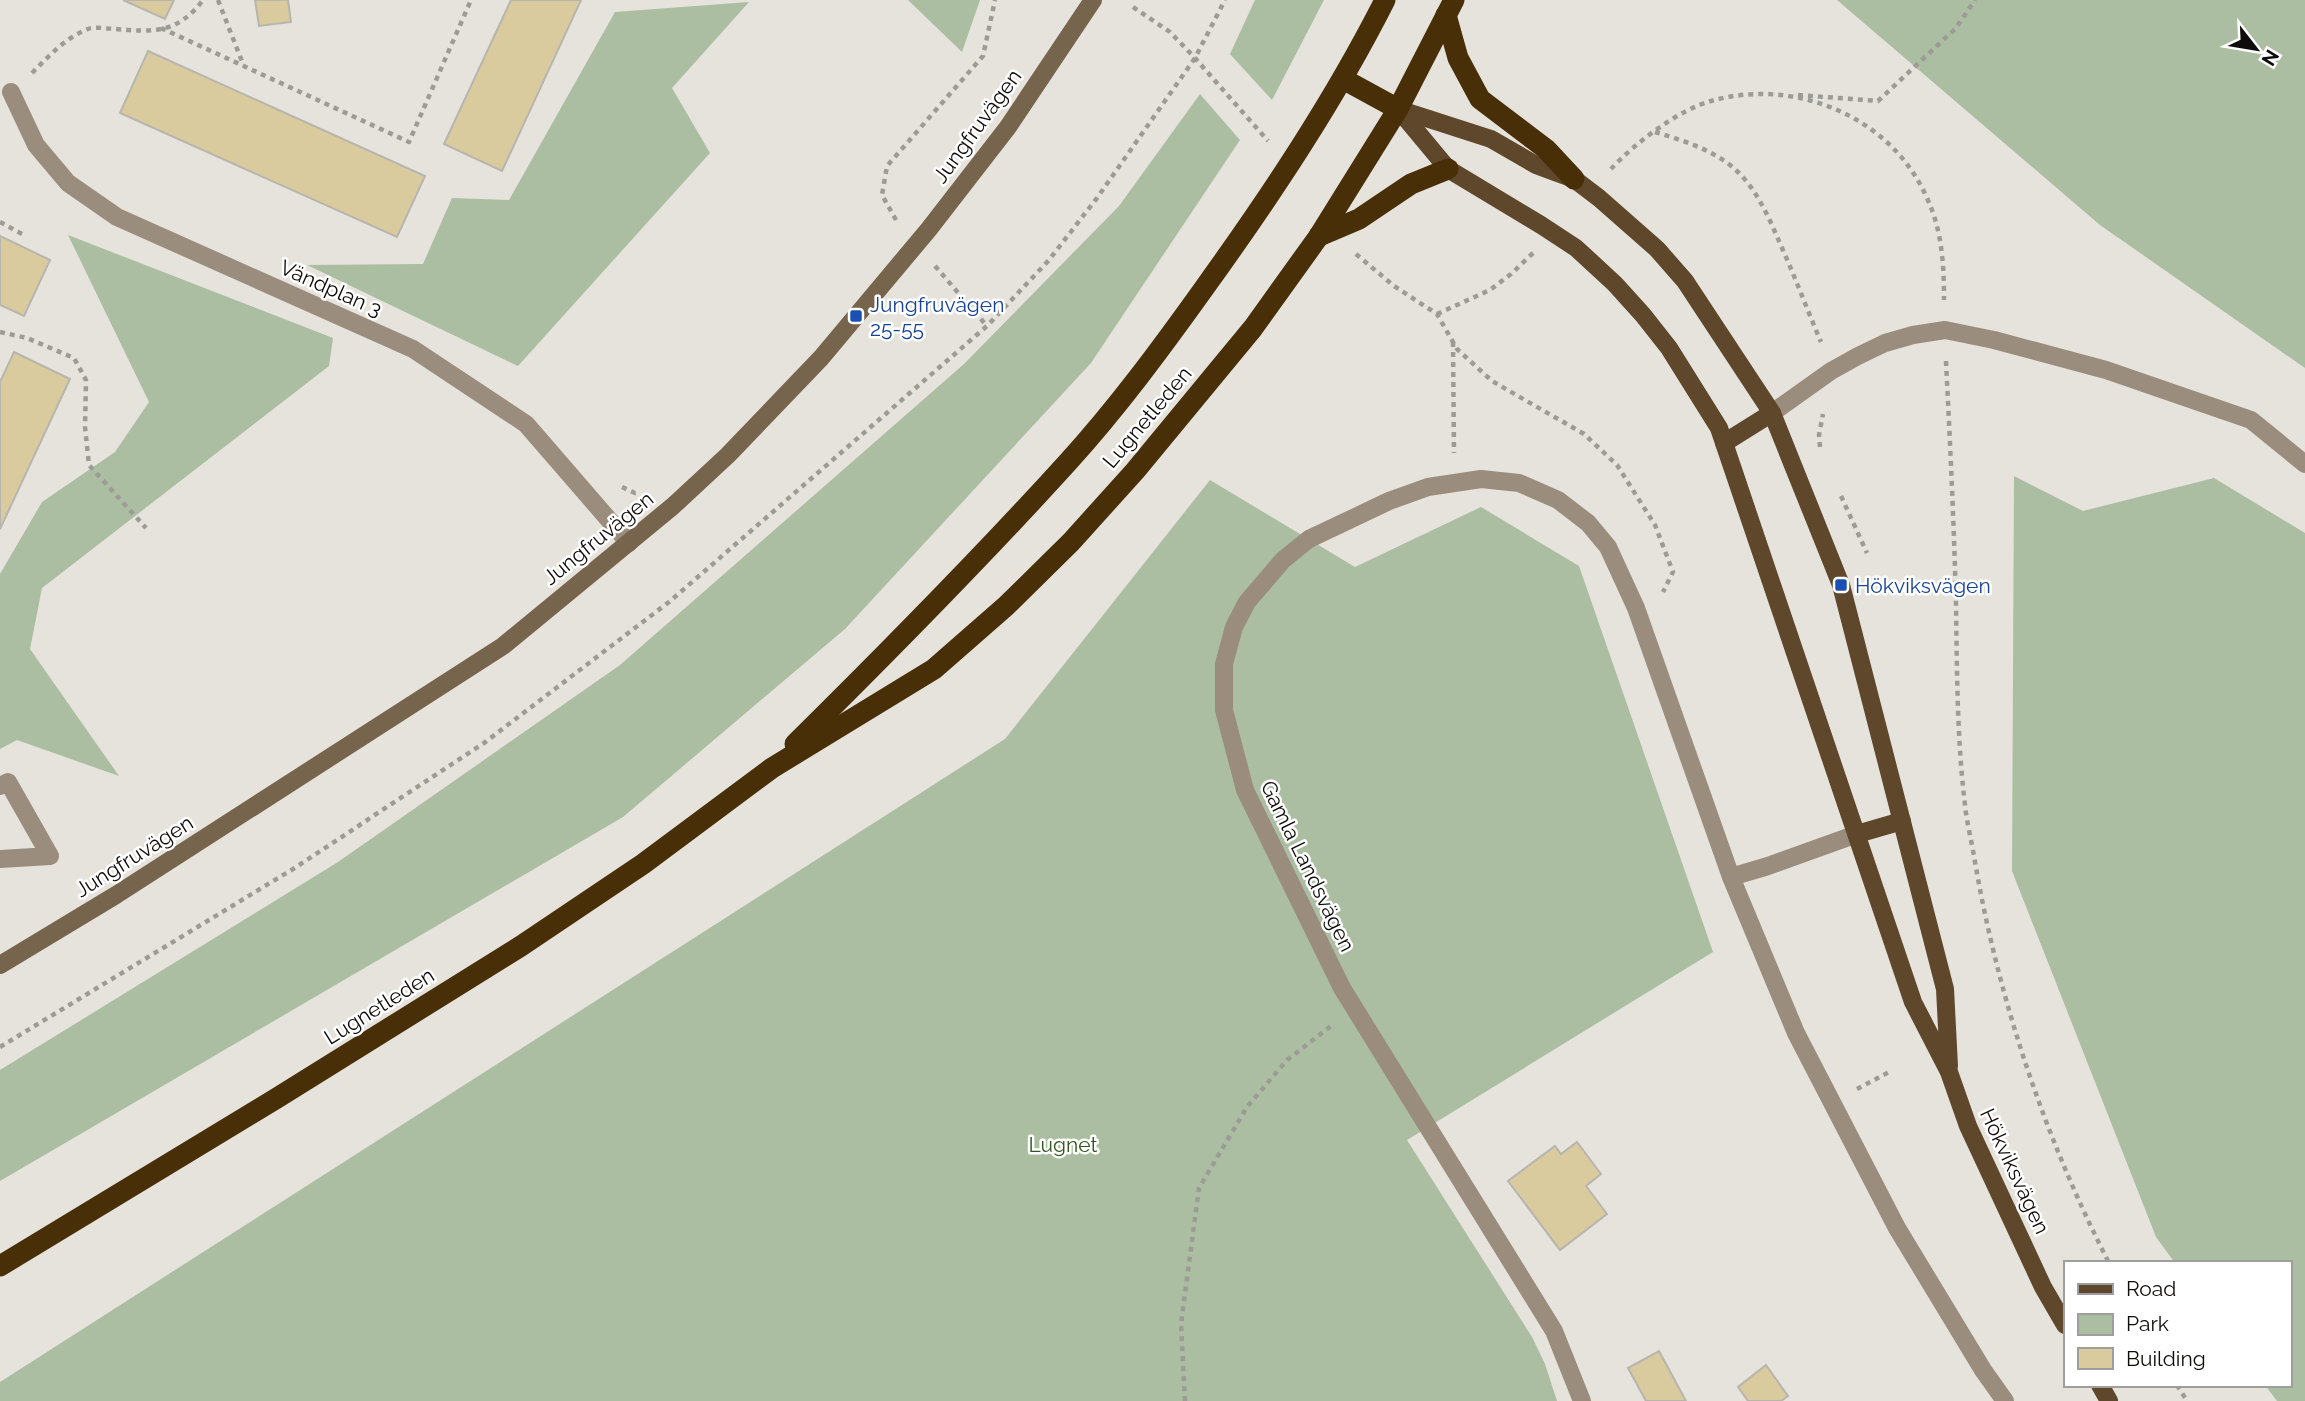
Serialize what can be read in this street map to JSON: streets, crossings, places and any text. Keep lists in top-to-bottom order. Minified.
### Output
{"streets":{"highway":["Lugnetleden"],"main road":["Hökviksvägen"],"street":["Jungfruvägen","Vändplan 3","Gamla Landsvägen"]},"crossings":[["Jungfruvägen","Vändplan 3"],["Lugnetleden","Hökviksvägen"]],"parks":["Lugnet"],"places":{"transit":["Jungfruvägen 25-55","Hökviksvägen"]},"legend":["Road","Park","Building"],"north":"bottom right"}
